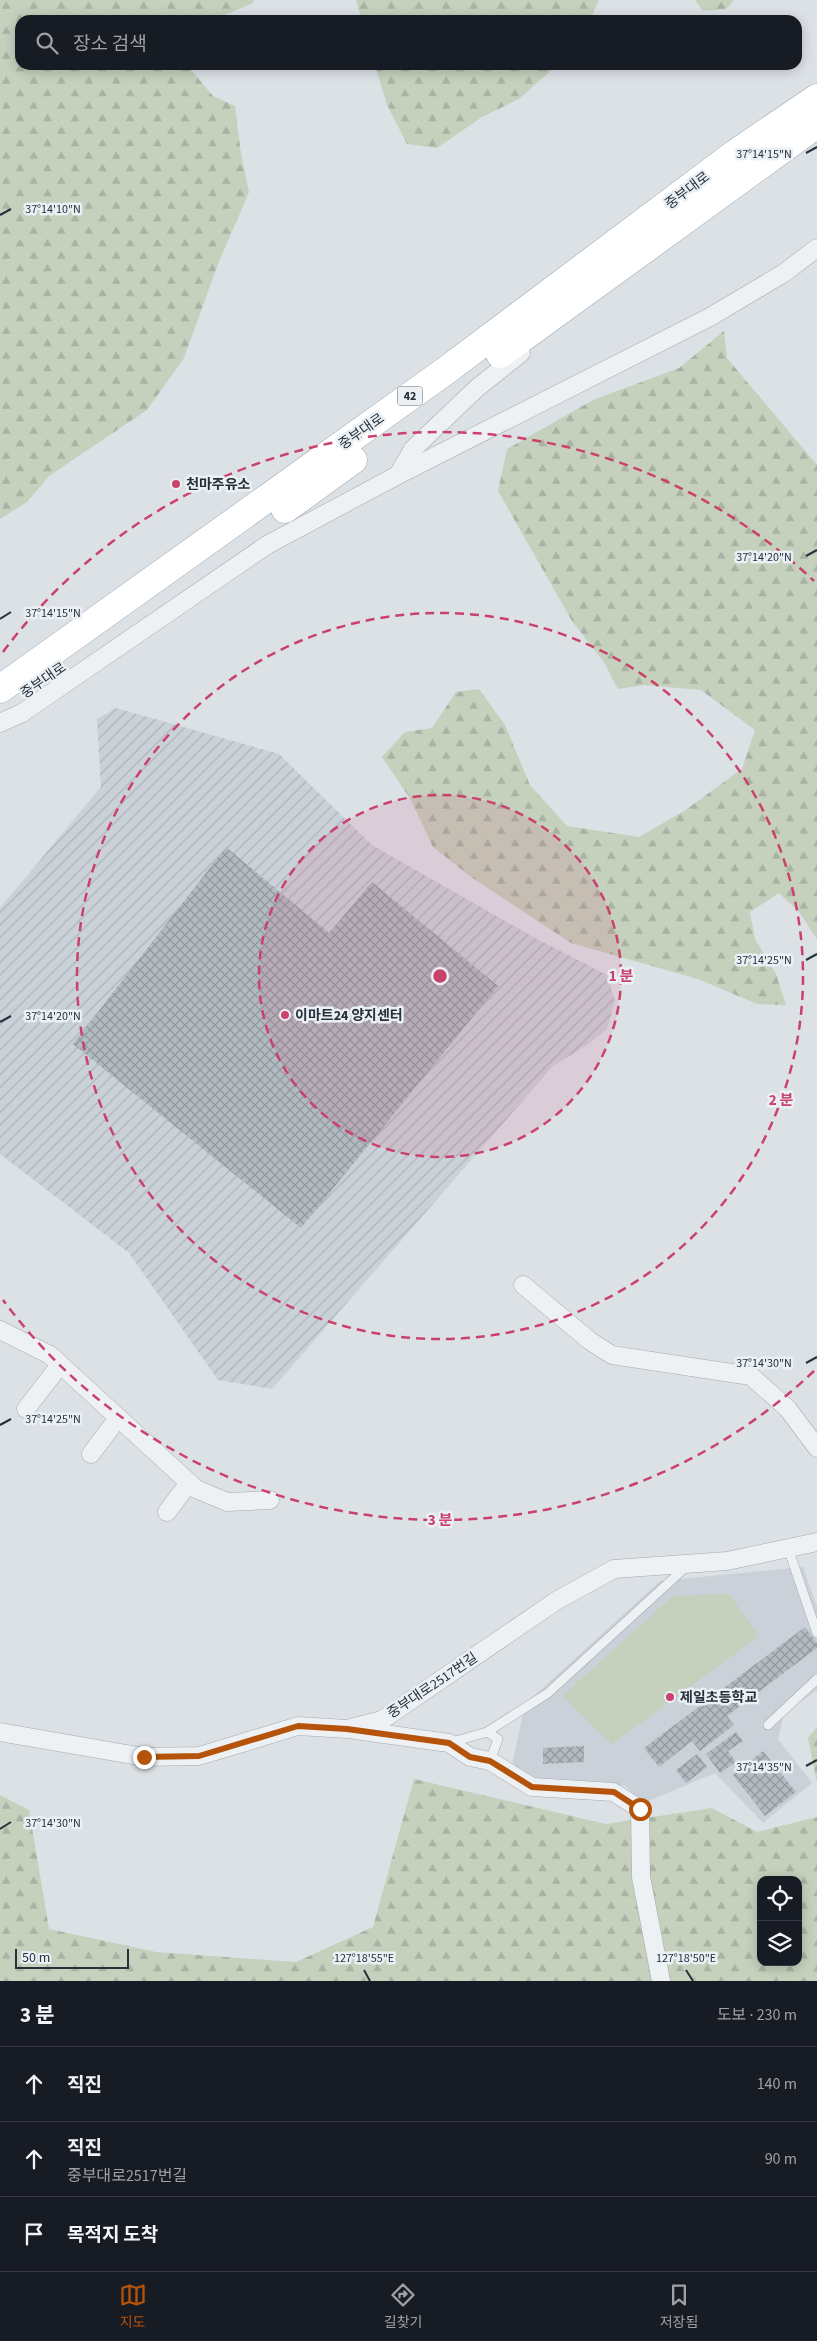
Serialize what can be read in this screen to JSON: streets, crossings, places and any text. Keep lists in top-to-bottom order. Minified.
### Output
{"streets":{"main road":["중부대로","42"],"street":["중부대로2517번길"]},"places":["천마주유소","이마트24 양지센터","제일초등학교"],"scale_bar":"50 m","page":{"search":"장소 검색","scale":"50 m","heading":["3 분","도보 · 230 m"],"list":[["직진","140 m"],["직진","중부대로2517번길","90 m"],"목적지 도착"],"nav":["지도","길찾기","저장됨"]},"coordinates":["37°14'15\"N","37°14'10\"N","37°14'20\"N","37°14'25\"N","37°14'30\"N","37°14'35\"N","127°18'55\"E","127°18'50\"E"],"rings":["1 분","2 분","3 분"]}
